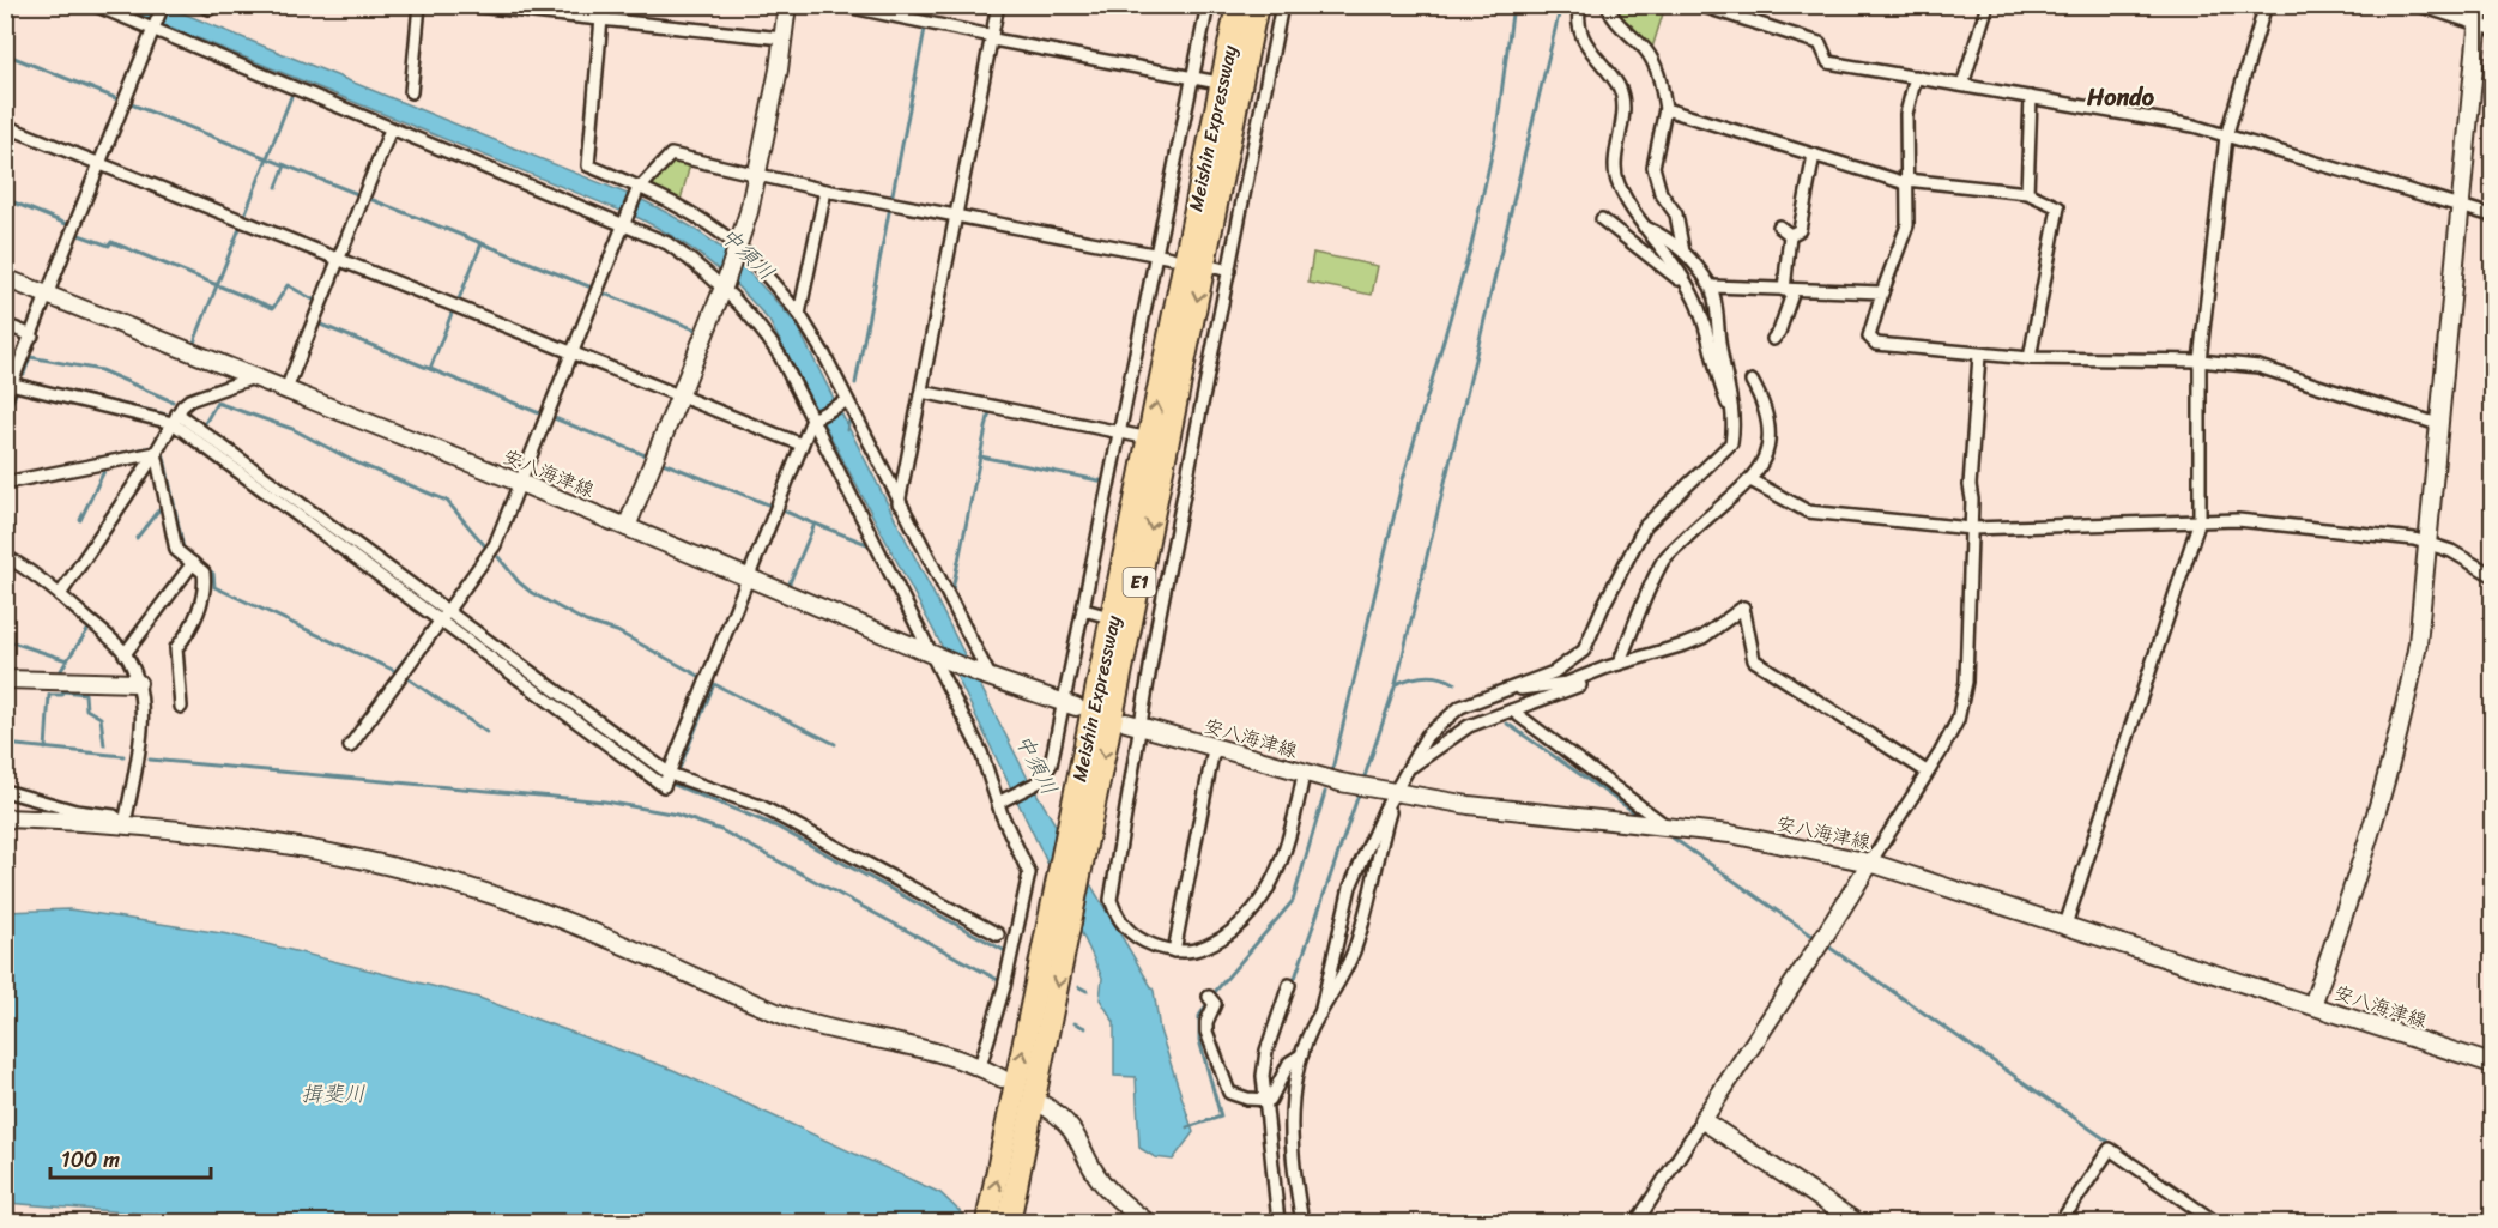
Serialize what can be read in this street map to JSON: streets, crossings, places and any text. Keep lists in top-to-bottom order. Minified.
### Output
{"streets":{"highway":["Meishin Expressway","E1"],"street":["安八海津線"]},"districts":["Hondo"],"water":["中須川","揖斐川"],"scale_bar":"100 m"}
